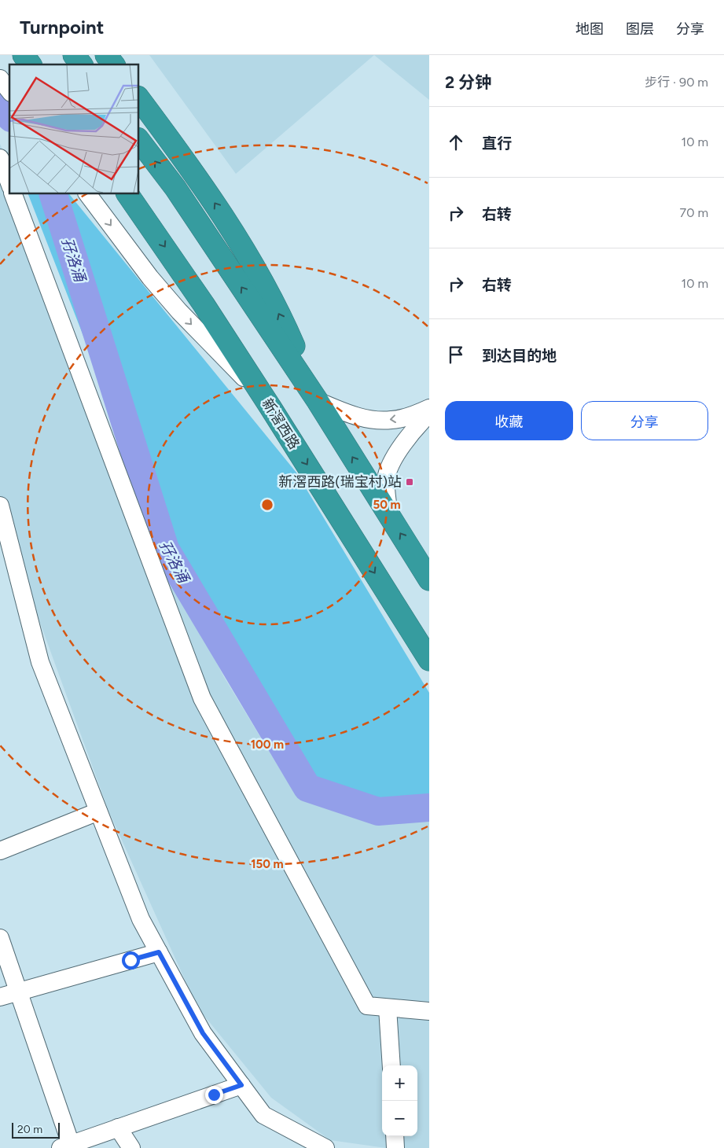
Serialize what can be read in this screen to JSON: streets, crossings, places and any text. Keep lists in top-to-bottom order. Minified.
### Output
{"streets":{"highway":["新滘西路"]},"water":["孖洛涌"],"places":{"transit":["新滘西路(瑞宝村)站"]},"scale_bar":"20 m","page":{"header":"Turnpoint","nav":["地图","图层","分享"],"heading":["2 分钟","步行 · 90 m"],"list":[["直行","10 m"],["右转","70 m"],["右转","10 m"],"到达目的地"],"buttons":["收藏","分享"],"map_buttons":["+","−"],"scale":"20 m"},"rings":["50 m","100 m","150 m"]}
